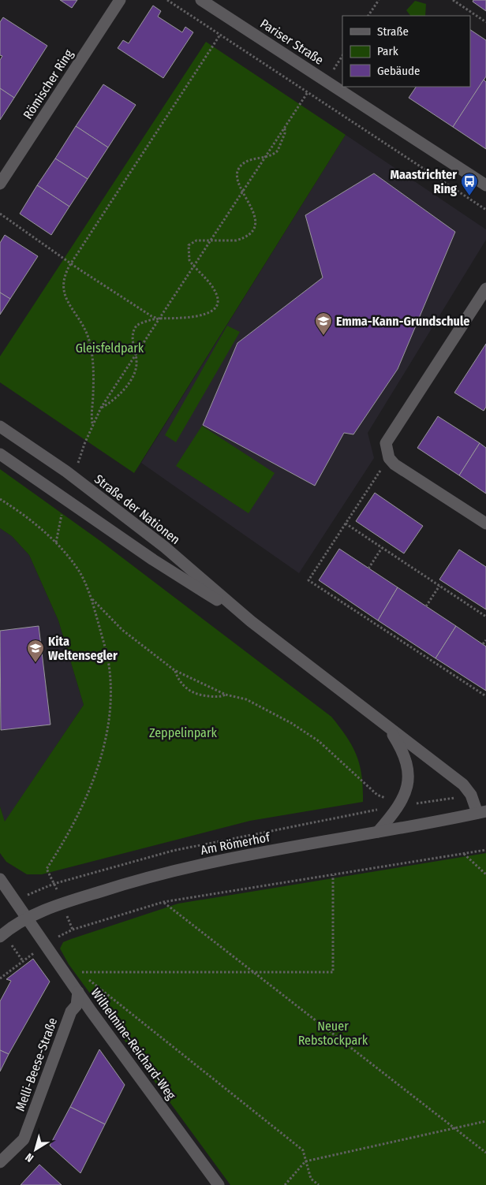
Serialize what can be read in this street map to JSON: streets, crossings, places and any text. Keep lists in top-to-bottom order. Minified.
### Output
{"streets":{"street":["Pariser Straße","Römischer Ring","Straße der Nationen","Am Römerhof","Wilhelmine-Reichard-Weg","Melli-Beese-Straße"]},"crossings":[["Straße der Nationen","Am Römerhof"],["Am Römerhof","Wilhelmine-Reichard-Weg"],["Wilhelmine-Reichard-Weg","Melli-Beese-Straße"]],"parks":["Gleisfeldpark","Zeppelinpark","Neuer Rebstockpark"],"places":{"bus stop":["Maastrichter Ring"],"school or university":["Emma-Kann-Grundschule","Kita Weltensegler"]},"legend":["Straße","Park","Gebäude"],"north":"bottom left"}
